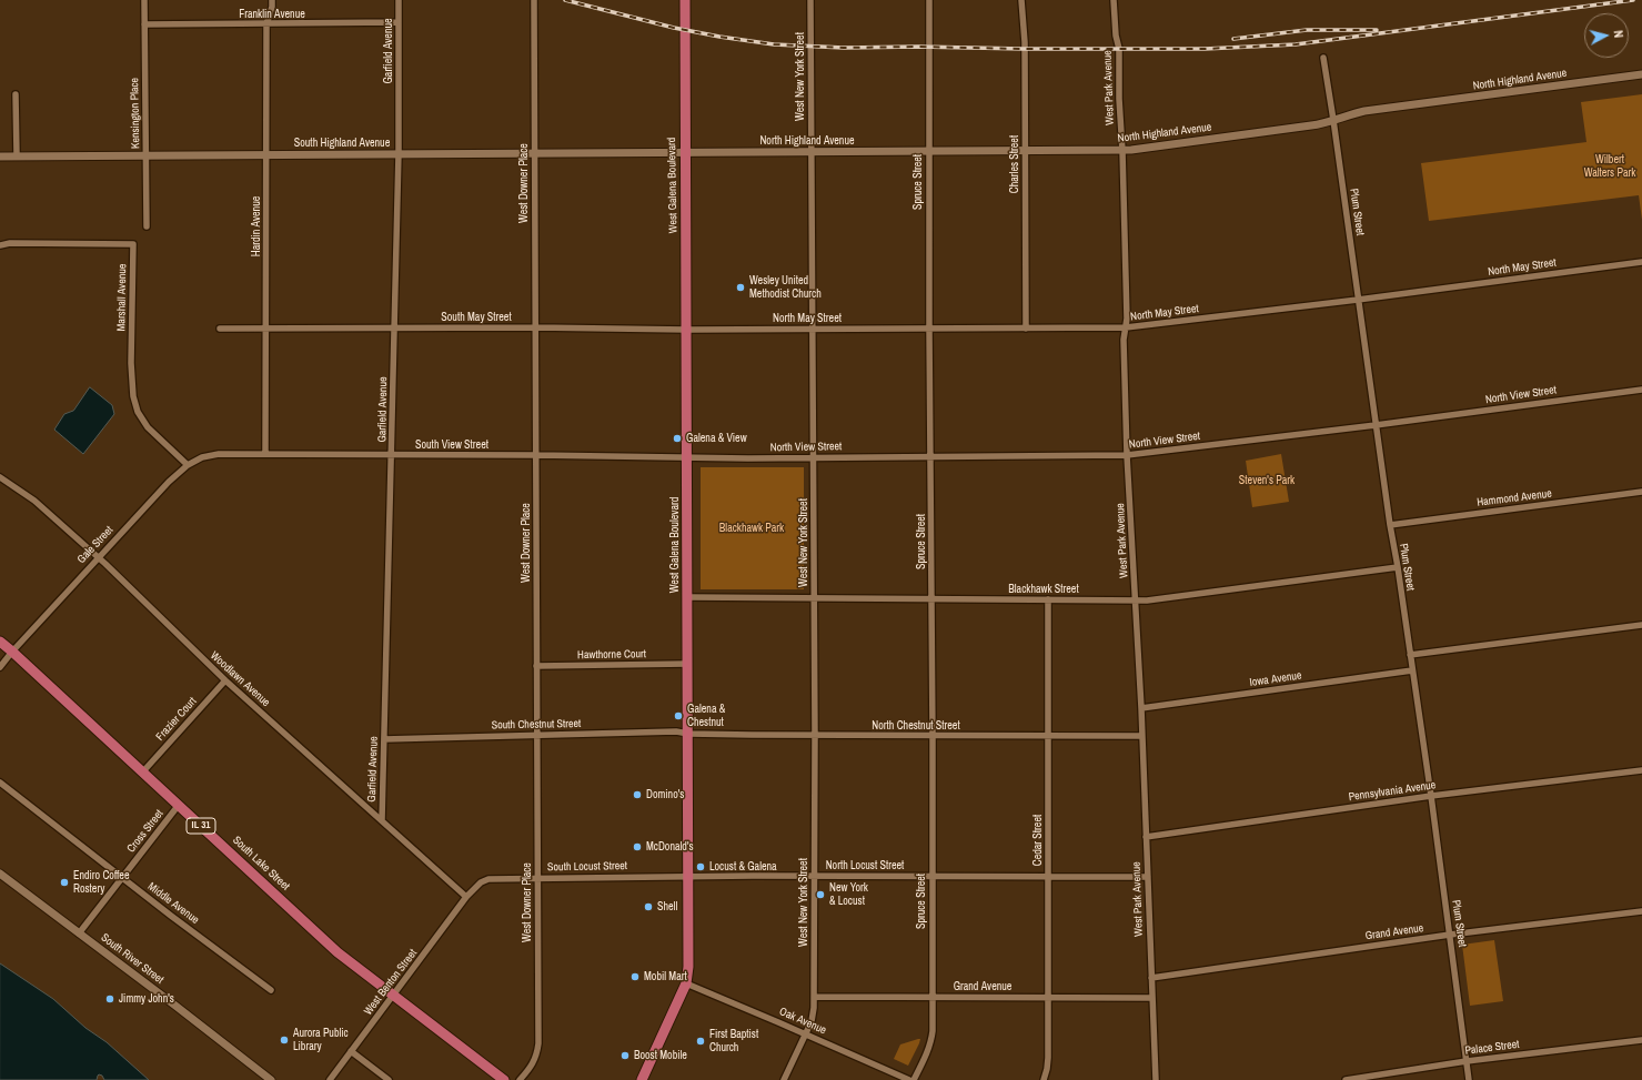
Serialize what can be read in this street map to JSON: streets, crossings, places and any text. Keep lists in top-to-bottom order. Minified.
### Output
{"streets":{"main road":["West Galena Boulevard","IL 31","South Lake Street"],"street":["Franklin Avenue","Garfield Avenue","West New York Street","North Highland Avenue","West Park Avenue","Kensington Place","South Highland Avenue","Charles Street","Spruce Street","West Downer Place","Plum Street","Hardin Avenue","North May Street","Marshall Avenue","South May Street","North View Street","South View Street","Hammond Avenue","Gale Street","Blackhawk Street","Hawthorne Court","Woodlawn Avenue","Iowa Avenue","Frazier Court","South Chestnut Street","North Chestnut Street","Pennsylvania Avenue","Cross Street","Cedar Street","North Locust Street","South Locust Street","Middle Avenue","Grand Avenue","South River Street","West Benton Street","Oak Avenue","Palace Street"]},"crossings":[["Franklin Avenue","Garfield Avenue"],["Franklin Avenue","Kensington Place"],["Franklin Avenue","Hardin Avenue"],["Garfield Avenue","South Highland Avenue"],["Garfield Avenue","South May Street"],["Garfield Avenue","South View Street"],["Garfield Avenue","Woodlawn Avenue"],["Garfield Avenue","South Chestnut Street"],["West New York Street","North Highland Avenue"],["West New York Street","North May Street"],["West New York Street","North View Street"],["West New York Street","Blackhawk Street"],["West New York Street","North Chestnut Street"],["West New York Street","North Locust Street"],["West New York Street","Grand Avenue"],["West New York Street","Oak Avenue"],["North Highland Avenue","West Park Avenue"],["North Highland Avenue","South Highland Avenue"],["North Highland Avenue","Charles Street"],["North Highland Avenue","Spruce Street"],["North Highland Avenue","West Galena Boulevard"],["North Highland Avenue","Plum Street"],["West Park Avenue","North May Street"],["West Park Avenue","North View Street"],["West Park Avenue","Blackhawk Street"],["West Park Avenue","Iowa Avenue"],["West Park Avenue","North Chestnut Street"],["West Park Avenue","Pennsylvania Avenue"],["West Park Avenue","North Locust Street"],["West Park Avenue","Grand Avenue"],["Kensington Place","South Highland Avenue"],["South Highland Avenue","West Downer Place"],["South Highland Avenue","West Galena Boulevard"],["South Highland Avenue","Hardin Avenue"],["Charles Street","North May Street"],["Spruce Street","North May Street"],["Spruce Street","North View Street"],["Spruce Street","Blackhawk Street"],["Spruce Street","North Chestnut Street"],["Spruce Street","North Locust Street"],["Spruce Street","Grand Avenue"],["West Downer Place","South May Street"],["West Downer Place","South View Street"],["West Downer Place","Hawthorne Court"],["West Downer Place","South Chestnut Street"],["West Downer Place","South Locust Street"],["West Galena Boulevard","North May Street"],["West Galena Boulevard","South May Street"],["West Galena Boulevard","North View Street"],["West Galena Boulevard","South View Street"],["West Galena Boulevard","Blackhawk Street"],["West Galena Boulevard","Hawthorne Court"],["West Galena Boulevard","South Chestnut Street"],["West Galena Boulevard","North Chestnut Street"],["West Galena Boulevard","North Locust Street"],["West Galena Boulevard","South Locust Street"],["West Galena Boulevard","Oak Avenue"],["Plum Street","North May Street"],["Plum Street","North View Street"],["Plum Street","Hammond Avenue"],["Plum Street","Blackhawk Street"],["Plum Street","Iowa Avenue"],["Plum Street","Pennsylvania Avenue"],["Plum Street","Grand Avenue"],["Plum Street","Palace Street"],["Hardin Avenue","South May Street"],["Hardin Avenue","South View Street"],["North May Street","South May Street"],["Marshall Avenue","Gale Street"],["North View Street","South View Street"],["South View Street","Gale Street"],["Gale Street","Woodlawn Avenue"],["Gale Street","IL 31"],["Gale Street","South Lake Street"],["Blackhawk Street","Cedar Street"],["Woodlawn Avenue","Frazier Court"],["Woodlawn Avenue","South Locust Street"],["Woodlawn Avenue","West Benton Street"],["Frazier Court","South Lake Street"],["South Chestnut Street","North Chestnut Street"],["North Chestnut Street","Cedar Street"],["IL 31","South Lake Street"],["Cross Street","South Lake Street"],["Cross Street","Middle Avenue"],["Cross Street","South River Street"],["Cedar Street","North Locust Street"],["Cedar Street","Grand Avenue"],["South Lake Street","West Benton Street"],["North Locust Street","South Locust Street"],["South Locust Street","West Benton Street"]],"parks":["Wilbert Walters Park","Steven's Park","Blackhawk Park"],"places":["Wesley United Methodist Church","Galena & View","Galena & Chestnut","Domino's","McDonald's","Locust & Galena","Endiro Coffee Rostery","New York & Locust","Shell","Mobil Mart","Jimmy John's","Aurora Public Library","First Baptist Church","Boost Mobile"],"north":"right"}
